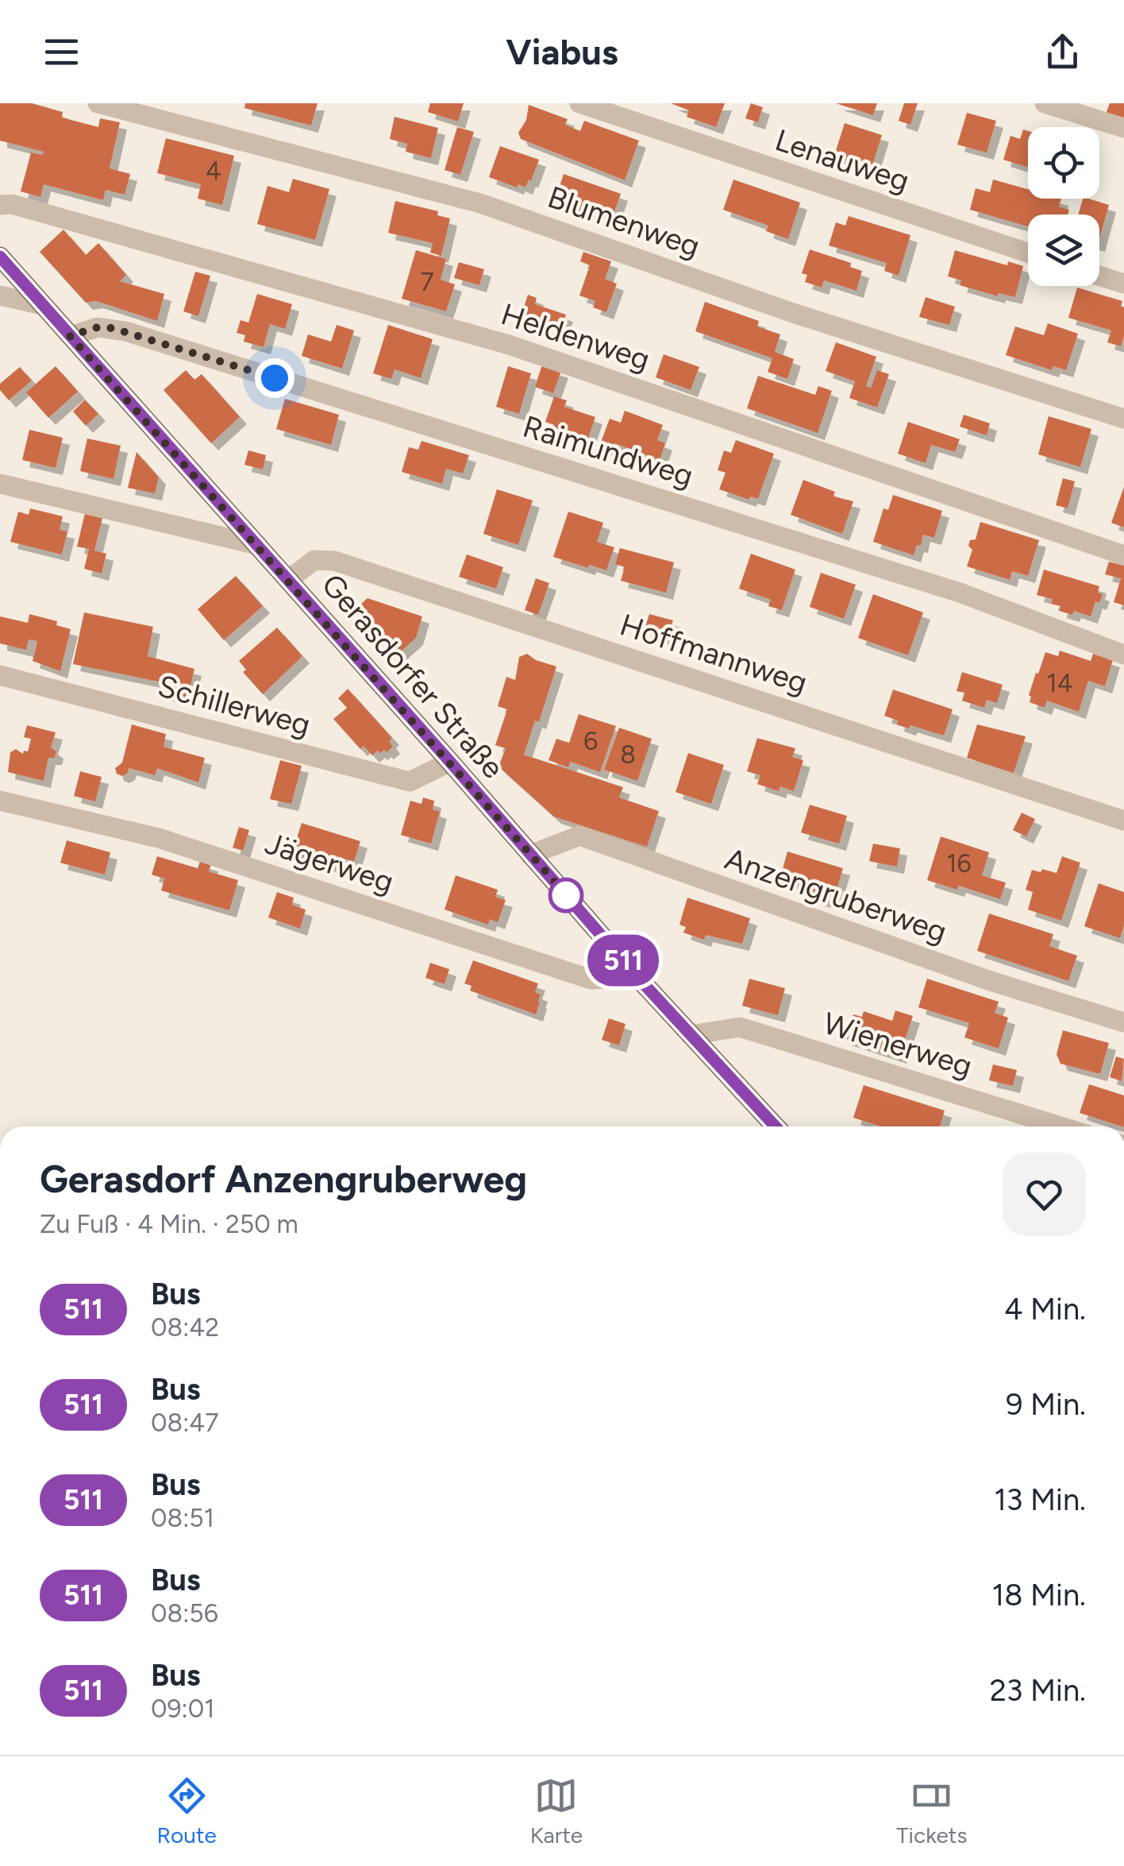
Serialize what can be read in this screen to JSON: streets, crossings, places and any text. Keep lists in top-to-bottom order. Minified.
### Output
{"streets":{"main road":["Gerasdorfer Straße"],"street":["Lenauweg","Blumenweg","Heldenweg","Raimundweg","Hoffmannweg","Schillerweg","Jägerweg","Anzengruberweg","Wienerweg"]},"crossings":[["Raimundweg","Gerasdorfer Straße"],["Hoffmannweg","Gerasdorfer Straße"],["Gerasdorfer Straße","Schillerweg"],["Gerasdorfer Straße","Jägerweg"],["Gerasdorfer Straße","Anzengruberweg"],["Gerasdorfer Straße","Wienerweg"]],"lines":["bus line 511"],"house_numbers":["4","7","14","6","8","16"],"page":{"header":"Viabus","on_map":"511","heading":["Gerasdorf Anzengruberweg","Zu Fuß · 4 Min. · 250 m"],"list":[{"mark":"511","name":"Bus","note":"08:42","value":"4 Min."},{"mark":"511","name":"Bus","note":"08:47","value":"9 Min."},{"mark":"511","name":"Bus","note":"08:51","value":"13 Min."},{"mark":"511","name":"Bus","note":"08:56","value":"18 Min."},{"mark":"511","name":"Bus","note":"09:01","value":"23 Min."}],"tabs":["Route","Karte","Tickets"]}}
